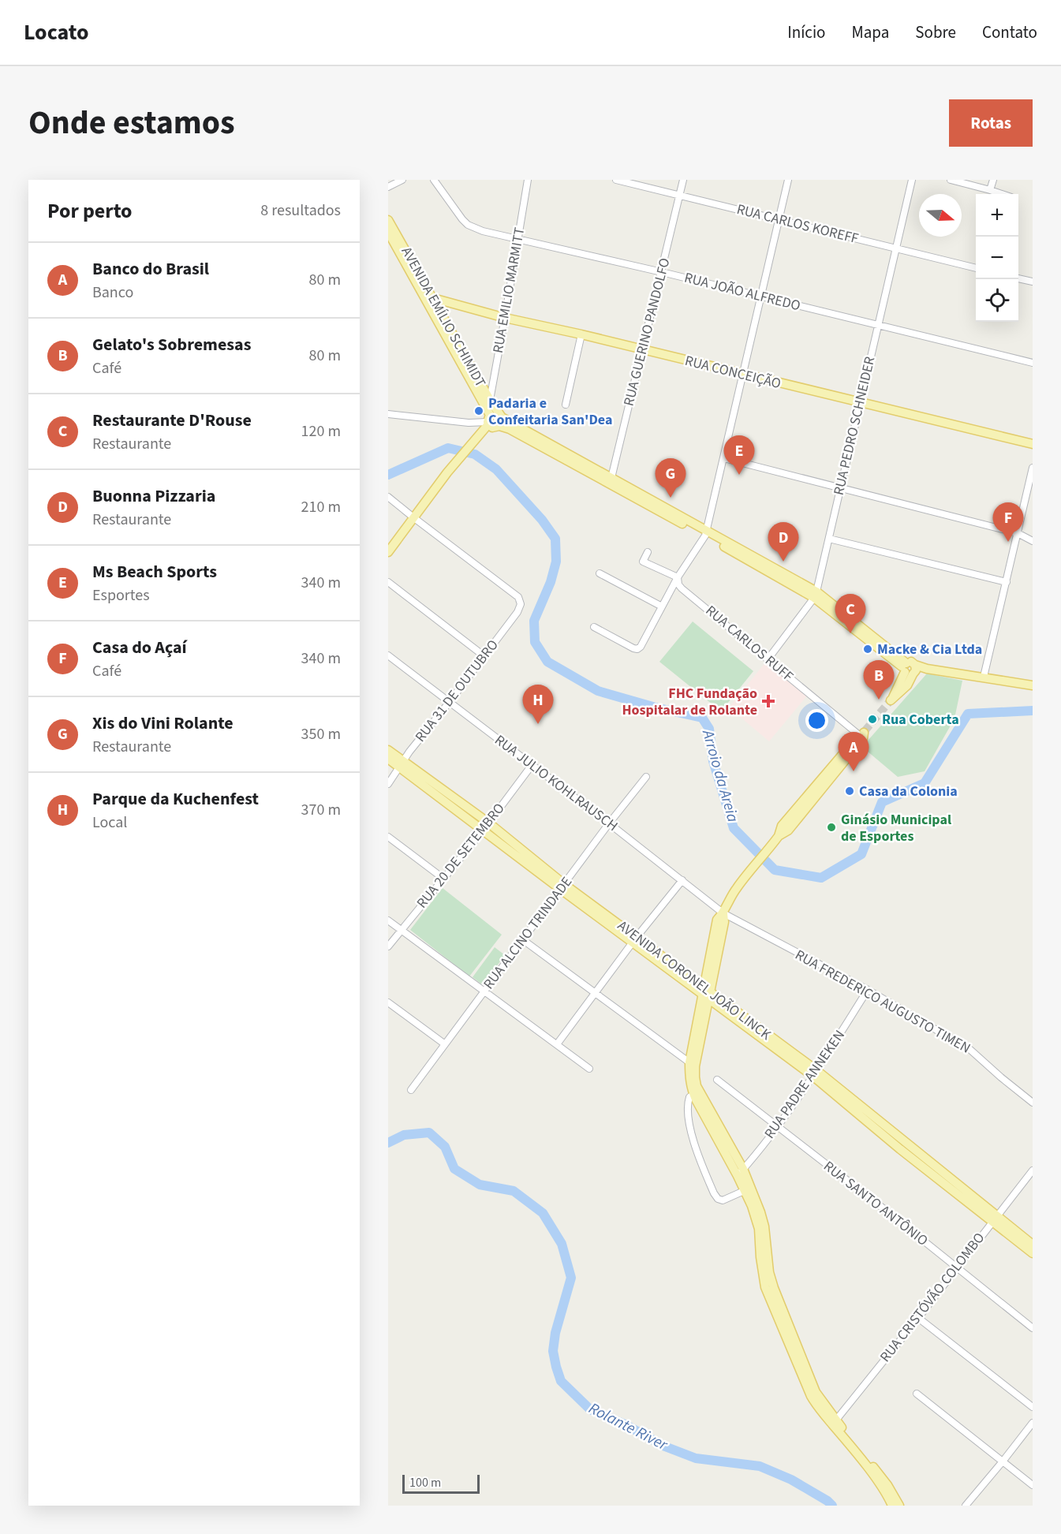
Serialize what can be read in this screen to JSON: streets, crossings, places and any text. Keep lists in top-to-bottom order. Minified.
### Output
{"streets":{"main road":["AVENIDA EMÍLIO SCHIMIDT","RUA CONCEIÇÃO","AVENIDA CORONEL JOÃO LINCK"],"street":["RUA CARLOS KOREFF","RUA EMILIO MARMITT","RUA JOÃO ALFREDO","RUA GUERINO PANDOLFO","RUA PEDRO SCHNEIDER","RUA CARLOS RUFF","RUA 31 DE OUTUBRO","RUA JULIO KOHLRAUSCH","RUA 20 DE SETEMBRO","RUA ALCINO TRINDADE","RUA FREDERICO AUGUSTO TIMEN","RUA PADRE ANNEKEN","RUA SANTO ANTÔNIO","RUA CRISTÓVÃO COLOMBO"]},"crossings":[["RUA CARLOS KOREFF","RUA GUERINO PANDOLFO"],["RUA CARLOS KOREFF","RUA PEDRO SCHNEIDER"],["RUA EMILIO MARMITT","RUA JOÃO ALFREDO"],["RUA EMILIO MARMITT","AVENIDA EMÍLIO SCHIMIDT"],["RUA EMILIO MARMITT","RUA CONCEIÇÃO"],["RUA JOÃO ALFREDO","RUA GUERINO PANDOLFO"],["RUA JOÃO ALFREDO","RUA PEDRO SCHNEIDER"],["AVENIDA EMÍLIO SCHIMIDT","RUA CONCEIÇÃO"],["RUA GUERINO PANDOLFO","RUA CONCEIÇÃO"],["RUA CONCEIÇÃO","RUA PEDRO SCHNEIDER"],["RUA PEDRO SCHNEIDER","RUA CARLOS RUFF"],["RUA 31 DE OUTUBRO","RUA JULIO KOHLRAUSCH"],["RUA 31 DE OUTUBRO","AVENIDA CORONEL JOÃO LINCK"],["RUA JULIO KOHLRAUSCH","RUA 20 DE SETEMBRO"],["RUA JULIO KOHLRAUSCH","RUA ALCINO TRINDADE"],["RUA JULIO KOHLRAUSCH","RUA FREDERICO AUGUSTO TIMEN"],["RUA 20 DE SETEMBRO","AVENIDA CORONEL JOÃO LINCK"],["RUA ALCINO TRINDADE","AVENIDA CORONEL JOÃO LINCK"],["AVENIDA CORONEL JOÃO LINCK","RUA PADRE ANNEKEN"],["AVENIDA CORONEL JOÃO LINCK","RUA CRISTÓVÃO COLOMBO"],["RUA FREDERICO AUGUSTO TIMEN","RUA PADRE ANNEKEN"],["RUA PADRE ANNEKEN","RUA SANTO ANTÔNIO"],["RUA SANTO ANTÔNIO","RUA CRISTÓVÃO COLOMBO"]],"water":["Arroio da Areia","Rolante River"],"places":{"other":["Padaria e Confeitaria San'Dea","Macke & Cia Ltda","Rua Coberta","Casa da Colonia","Ginásio Municipal de Esportes"],"health":["FHC Fundação Hospitalar de Rolante"]},"scale_bar":"100 m","north":"right","page":{"header":"Locato","nav":["Início","Mapa","Sobre","Contato"],"title":"Onde estamos","buttons":"Rotas","heading":["Por perto","8 resultados"],"map_buttons":["+","−"],"list":[{"mark":"A","name":"Banco do Brasil","note":"Banco","value":"80 m"},{"mark":"B","name":"Gelato's Sobremesas","note":"Café","value":"80 m"},{"mark":"C","name":"Restaurante D'Rouse","note":"Restaurante","value":"120 m"},{"mark":"D","name":"Buonna Pizzaria","note":"Restaurante","value":"210 m"},{"mark":"E","name":"Ms Beach Sports","note":"Esportes","value":"340 m"},{"mark":"F","name":"Casa do Açaí","note":"Café","value":"340 m"},{"mark":"G","name":"Xis do Vini Rolante","note":"Restaurante","value":"350 m"},{"mark":"H","name":"Parque da Kuchenfest","note":"Local","value":"370 m"}],"pins":["E","G","F","D","C","B","H","A"],"scale":"100 m"}}
